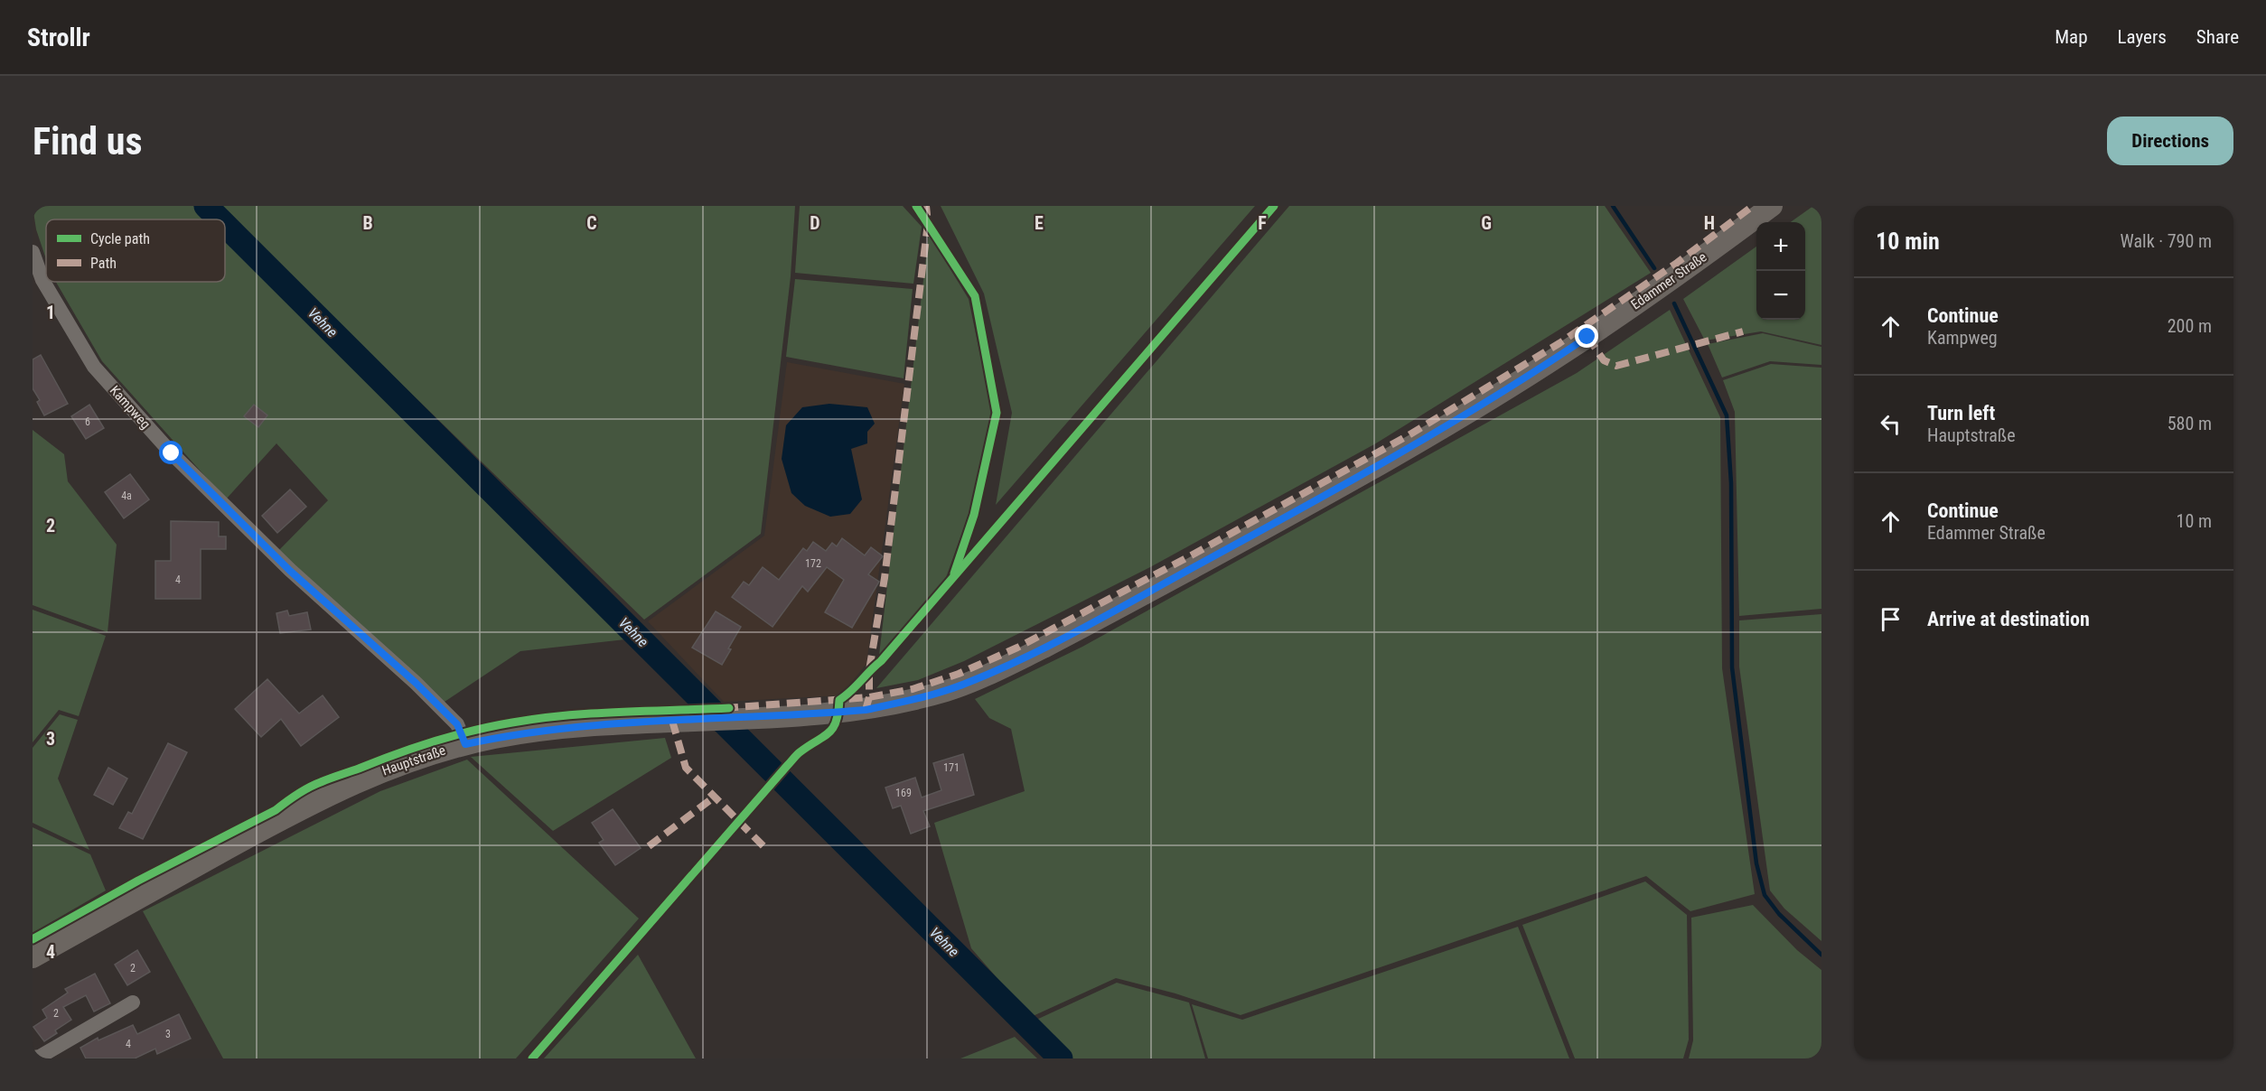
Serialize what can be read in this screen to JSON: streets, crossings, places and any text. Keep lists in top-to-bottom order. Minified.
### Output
{"streets":{"main road":["Edammer Straße","Hauptstraße"],"street":["Kampweg"]},"crossings":[["Edammer Straße","Hauptstraße"],["Kampweg","Hauptstraße"]],"water":["Vehne"],"house_numbers":["6","4a","172","4","171","169","2","2","3","4"],"legend":["Cycle path","Path"],"page":{"header":"Strollr","nav":["Map","Layers","Share"],"buttons":"Directions","title":"Find us","heading":["10 min","Walk · 790 m"],"map_buttons":["+","−"],"list":[["Continue","Kampweg","200 m"],["Turn left","Hauptstraße","580 m"],["Continue","Edammer Straße","10 m"],"Arrive at destination"]},"grid":{"columns":["B","C","D","E","F","G","H"],"rows":["1","2","3","4"]}}
